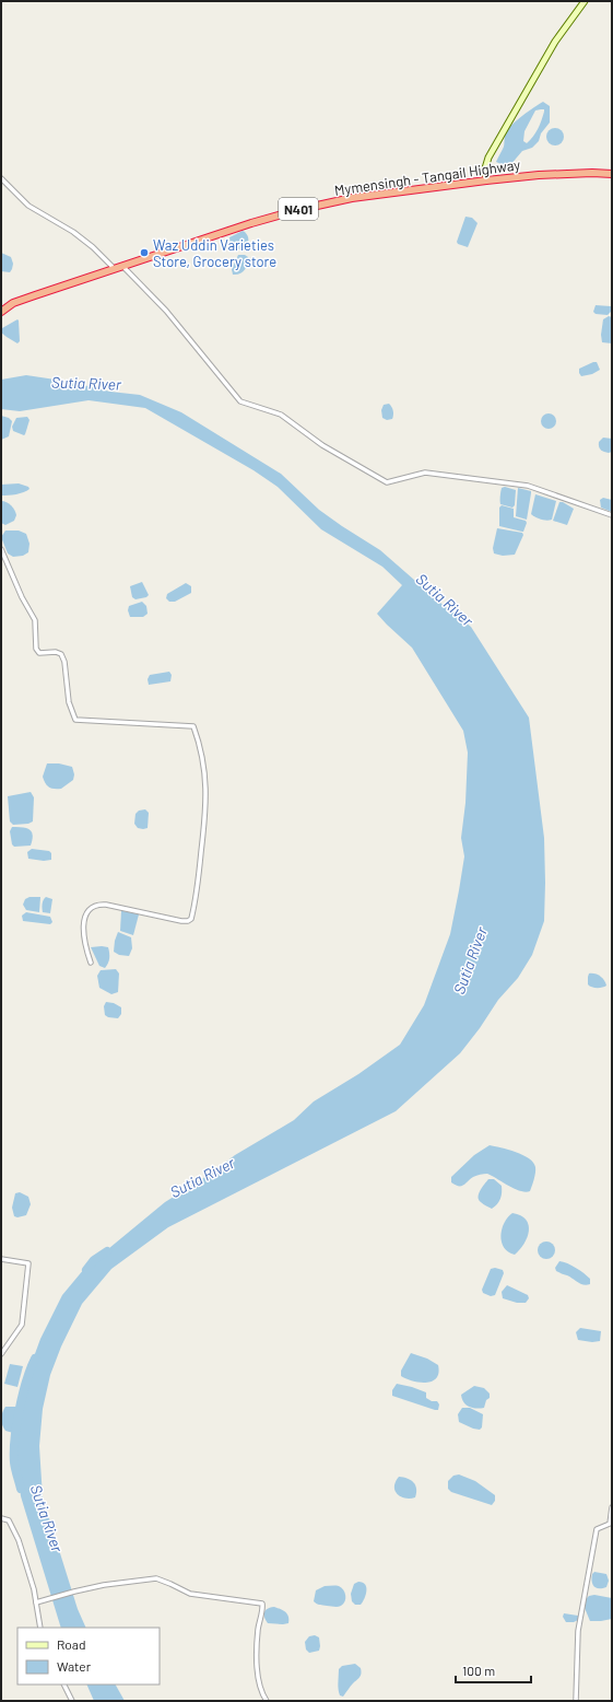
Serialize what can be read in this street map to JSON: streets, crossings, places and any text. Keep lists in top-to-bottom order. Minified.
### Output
{"streets":{"highway":["Mymensingh - Tangail Highway","N401"]},"water":["Sutia River"],"places":["Waz Uddin Varieties Store, Grocery store"],"legend":["Road","Water"],"scale_bar":"100 m"}
